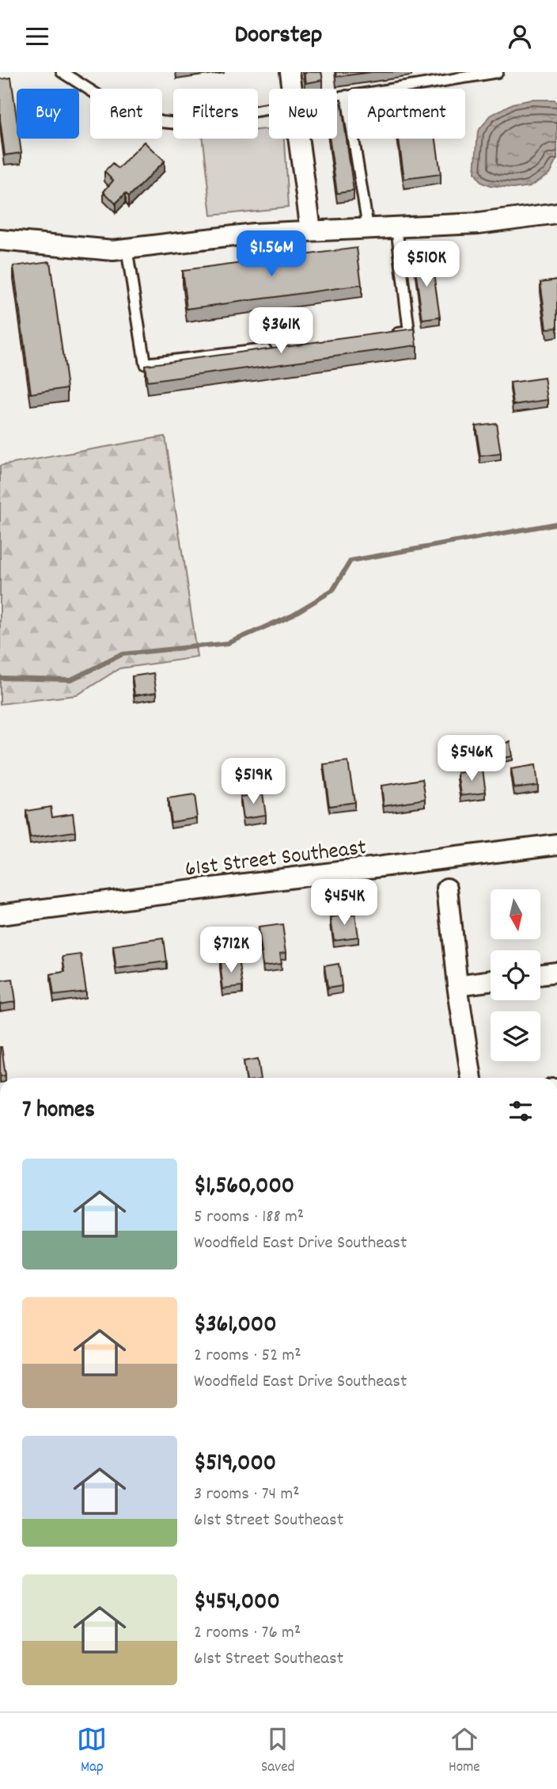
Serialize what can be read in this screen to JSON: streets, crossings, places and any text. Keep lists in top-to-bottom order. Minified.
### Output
{"streets":{"street":["61st Street Southeast"]},"north":"bottom","page":{"header":"Doorstep","chip":["Buy","Rent","Filters","New","Apartment"],"price":["$1.56M","$510K","$361K","$546K","$519K","$454K","$712K"],"heading":"7 homes","list":[{"name":"$1,560,000","note":"5 rooms · 188 m² · Woodfield East Drive Southeast"},{"name":"$361,000","note":"2 rooms · 52 m² · Woodfield East Drive Southeast"},{"name":"$519,000","note":"3 rooms · 74 m² · 61st Street Southeast"},{"name":"$454,000","note":"2 rooms · 76 m² · 61st Street Southeast"}],"tabs":["Map","Saved","Home"]}}
